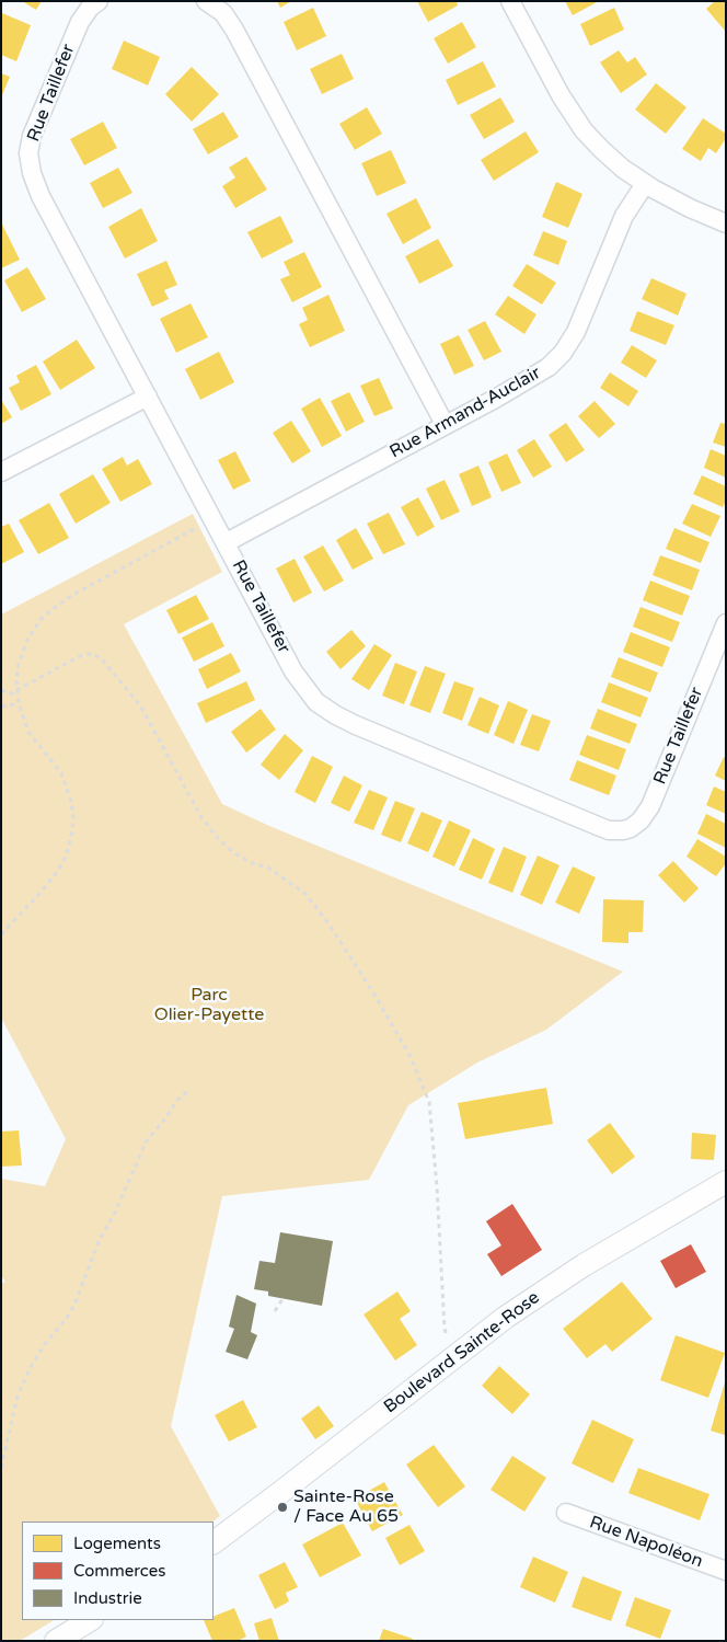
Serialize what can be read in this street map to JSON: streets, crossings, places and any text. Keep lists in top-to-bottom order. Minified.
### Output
{"streets":{"street":["Rue Taillefer","Rue Armand-Auclair","Boulevard Sainte-Rose","Rue Napoléon"]},"crossings":[["Rue Taillefer","Rue Armand-Auclair"]],"parks":["Parc Olier-Payette"],"places":["Sainte-Rose / Face Au 65"],"legend":["Logements","Commerces","Industrie"]}
